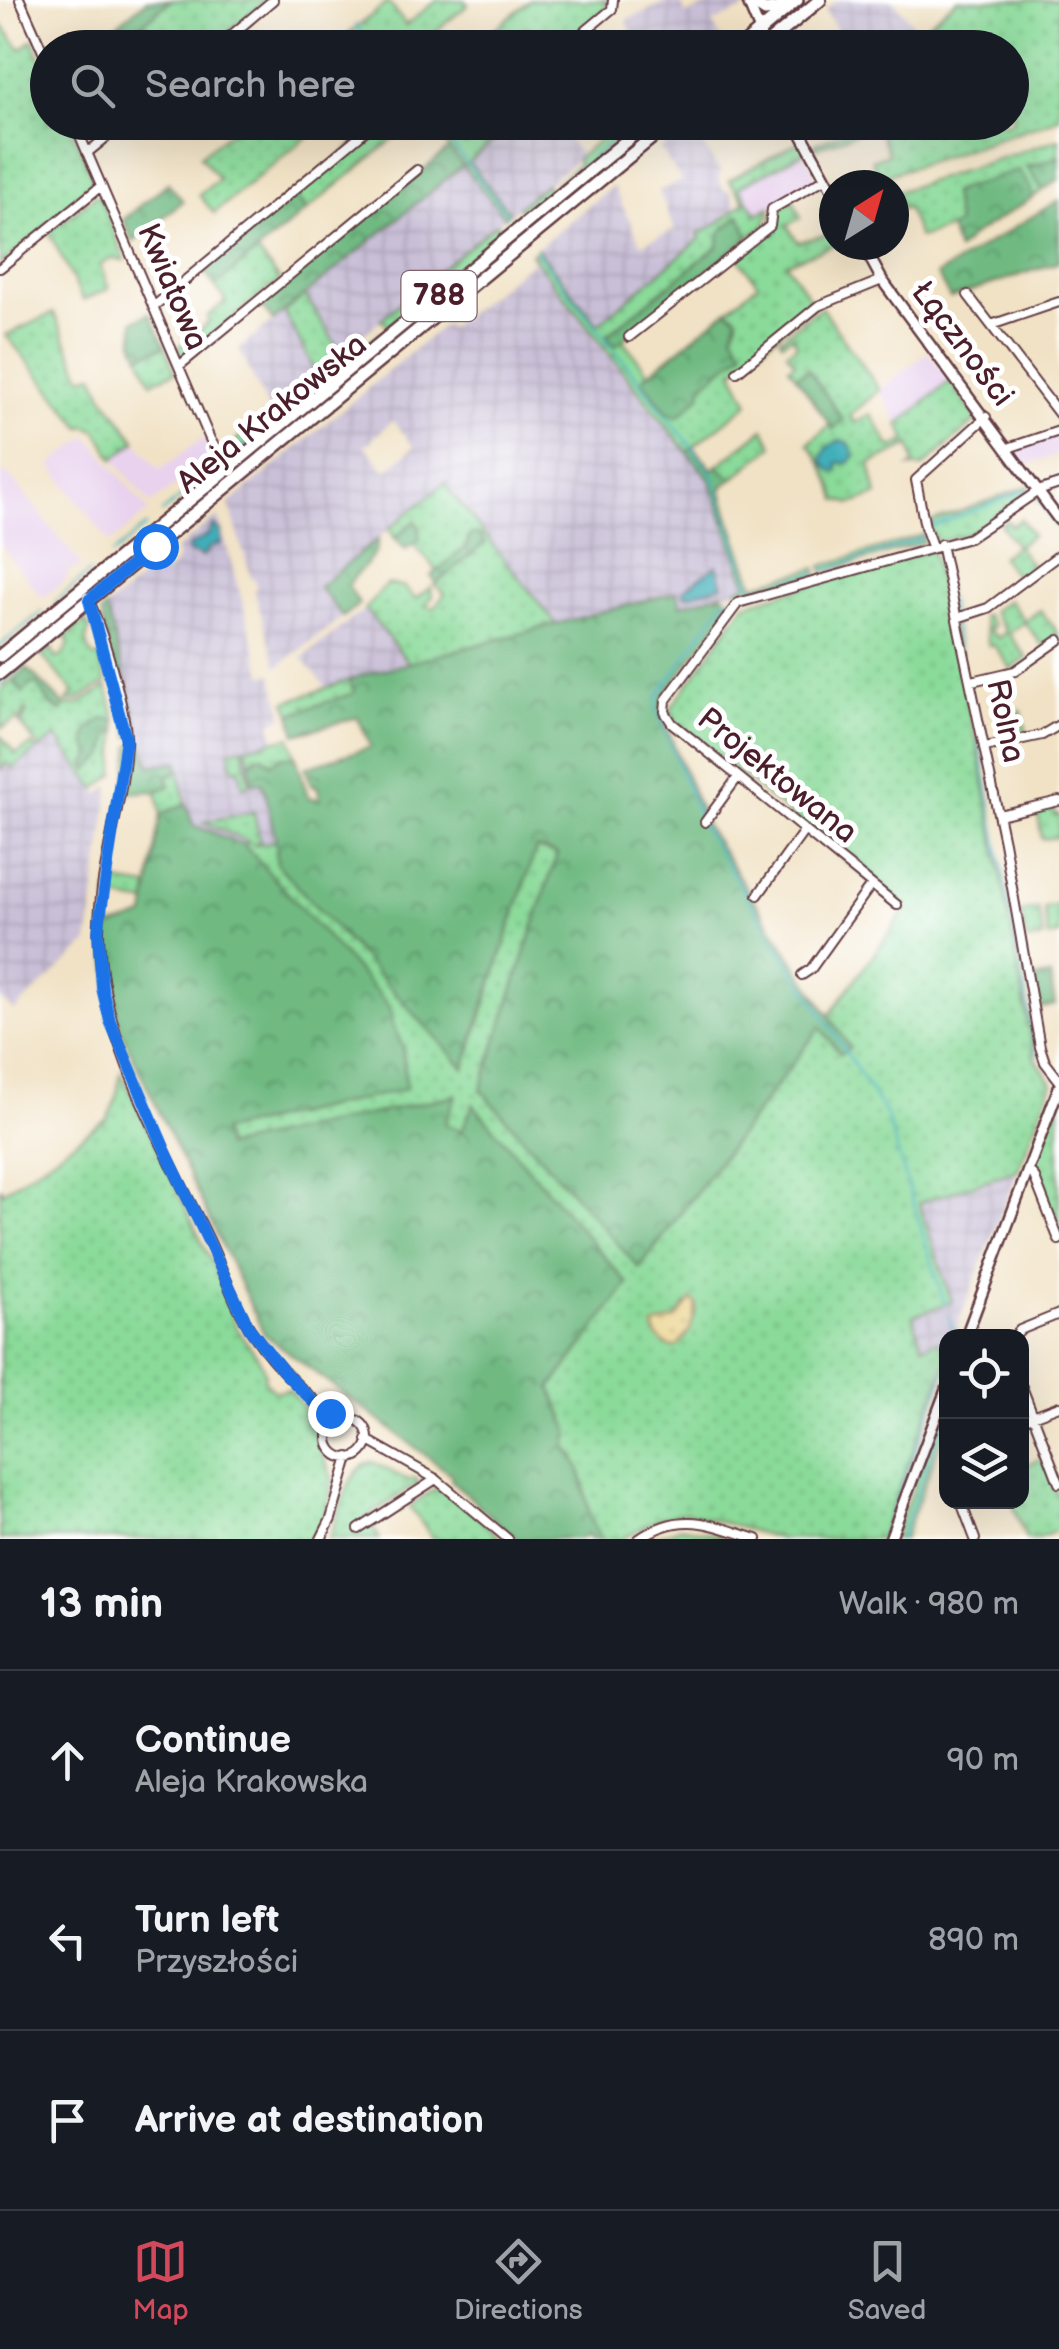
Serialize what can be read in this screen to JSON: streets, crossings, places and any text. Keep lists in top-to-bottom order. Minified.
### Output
{"streets":{"main road":["788","Aleja Krakowska"],"street":["Kwiatowa","Łączności","Rolna","Projektowana"]},"crossings":[["Kwiatowa","Aleja Krakowska"],["Łączności","Rolna"],["Rolna","Projektowana"]],"north":"top right","page":{"search":"Search here","heading":["13 min","Walk · 980 m"],"list":[["Continue","Aleja Krakowska","90 m"],["Turn left","Przyszłości","890 m"],"Arrive at destination"],"nav":["Map","Directions","Saved"]}}
